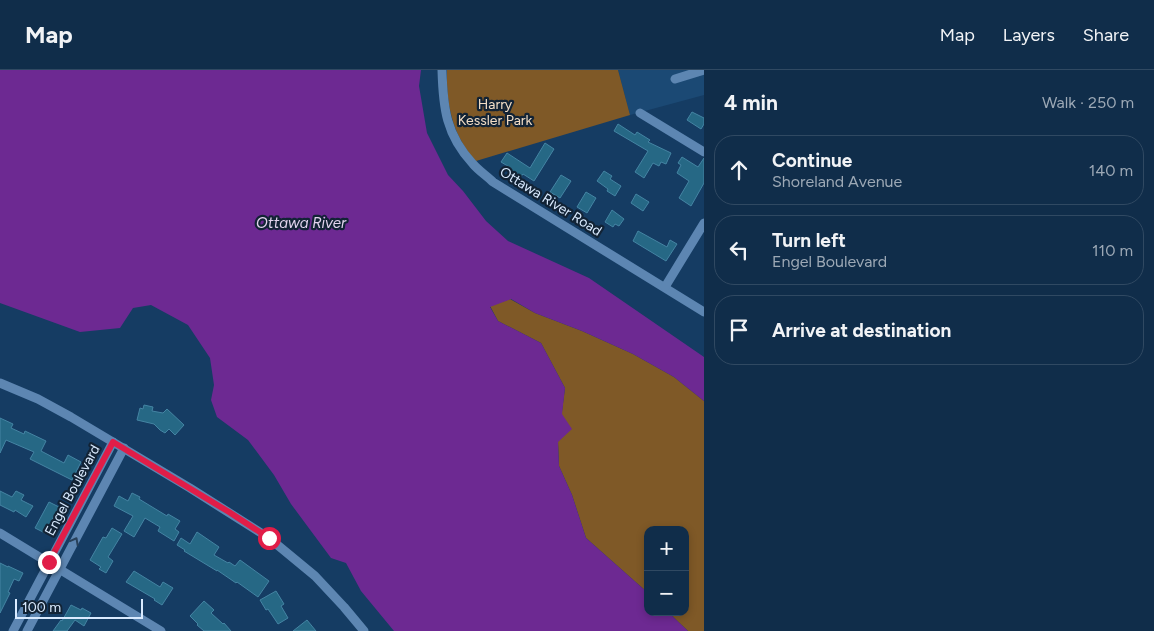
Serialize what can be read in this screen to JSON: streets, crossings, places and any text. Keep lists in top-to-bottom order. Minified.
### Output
{"streets":{"street":["Ottawa River Road","Engel Boulevard"]},"water":["Ottawa River"],"parks":["Harry Kessler Park"],"scale_bar":"100 m","page":{"header":"Map","nav":["Map","Layers","Share"],"heading":["4 min","Walk · 250 m"],"list":[["Continue","Shoreland Avenue","140 m"],["Turn left","Engel Boulevard","110 m"],"Arrive at destination"],"map_buttons":["+","−"],"scale":"100 m"}}
